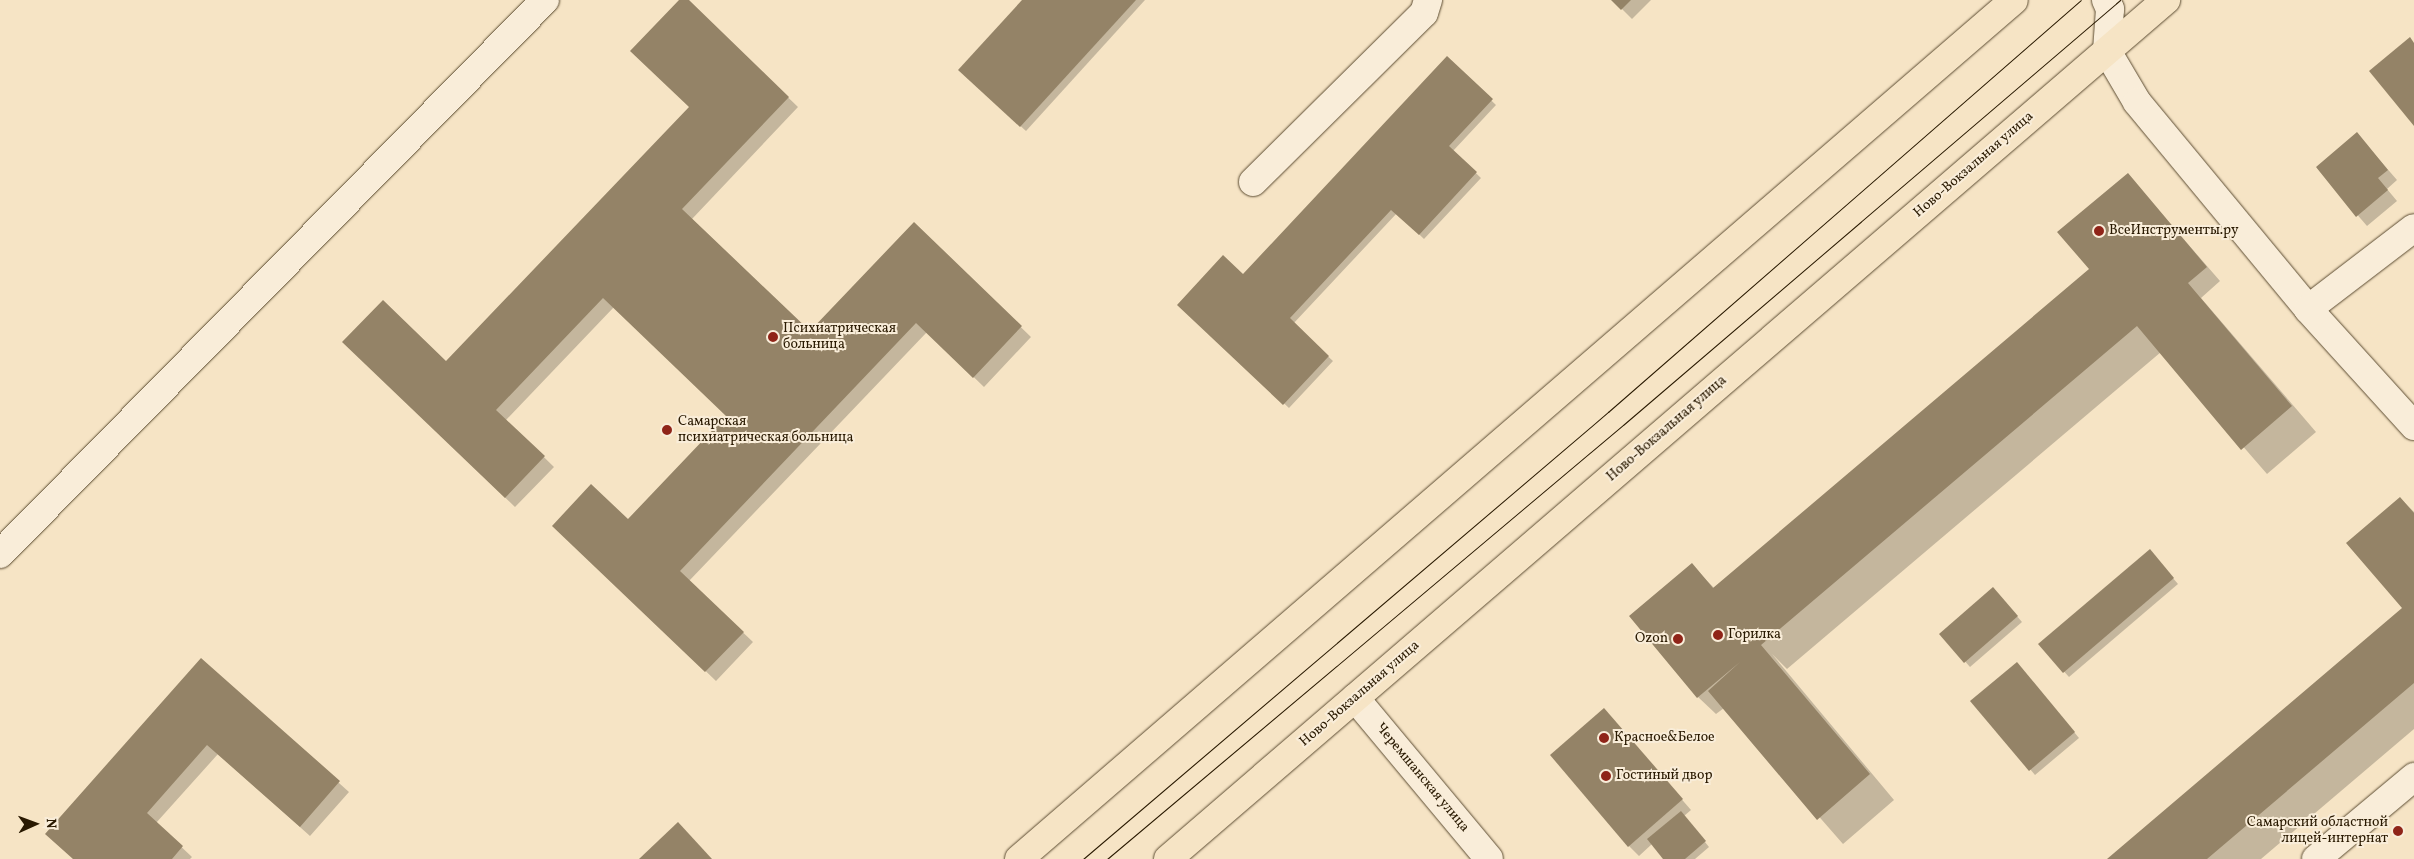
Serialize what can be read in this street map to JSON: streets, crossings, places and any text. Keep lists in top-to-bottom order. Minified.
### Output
{"streets":{"main road":["Ново-Вокзальная улица"],"street":["Черемшанская улица"]},"crossings":[["Ново-Вокзальная улица","Черемшанская улица"]],"places":["ВсеИнструменты.ру","Психиатрическая больница","Самарская психиатрическая больница","Горилка","Ozon","Красное&Белое","Гостиный двор","Самарский областной лицей-интернат"],"north":"right"}
